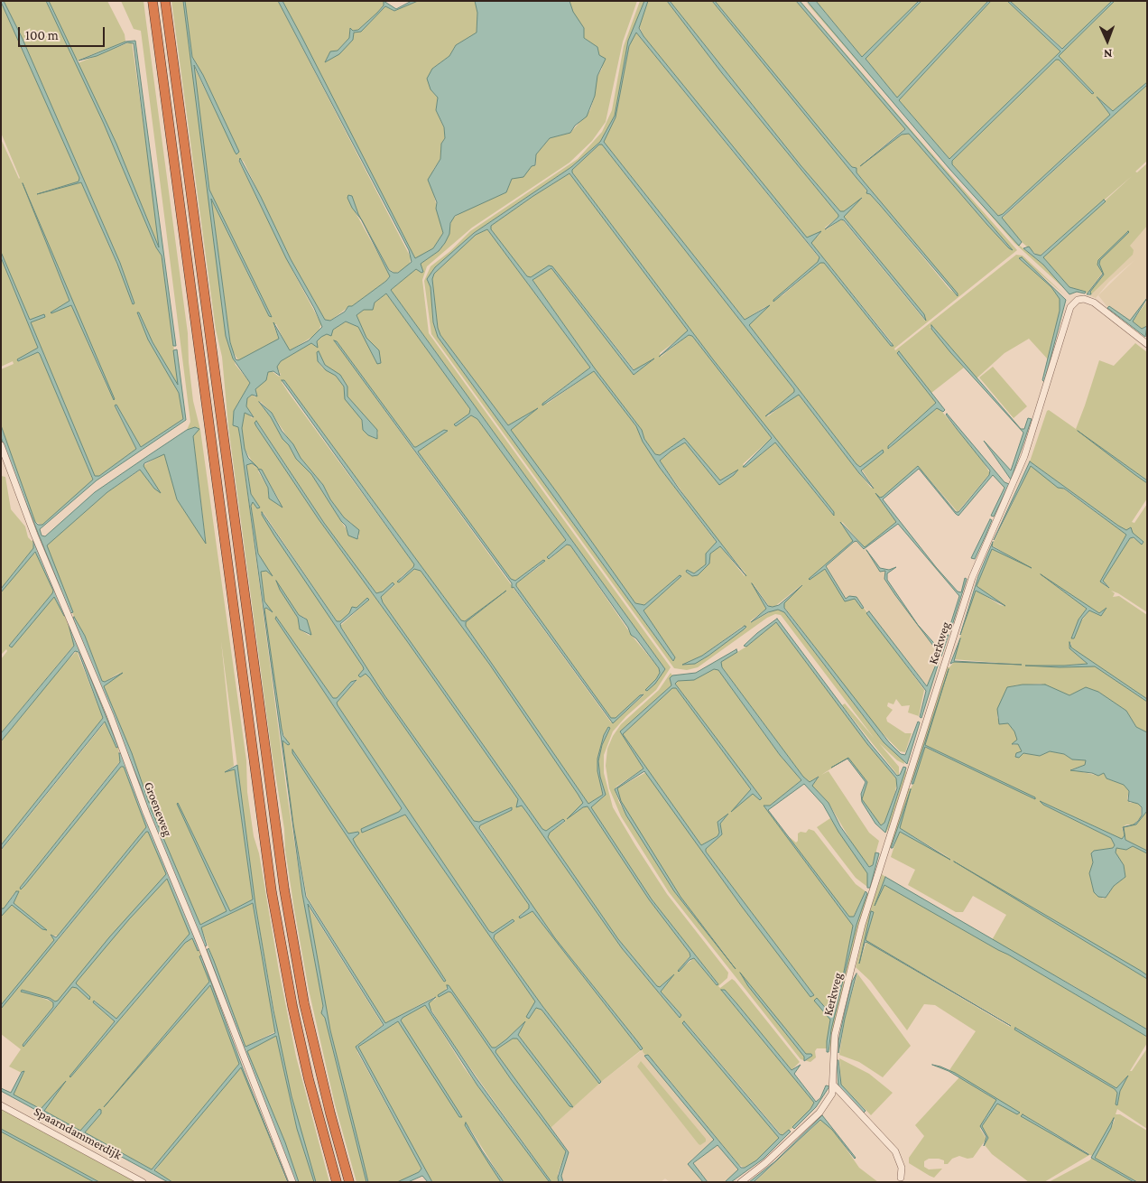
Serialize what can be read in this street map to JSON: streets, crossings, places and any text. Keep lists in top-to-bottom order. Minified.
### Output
{"streets":{"street":["Kerkweg","Groeneweg","Spaarndammerdijk"]},"scale_bar":"100 m","north":"bottom"}
